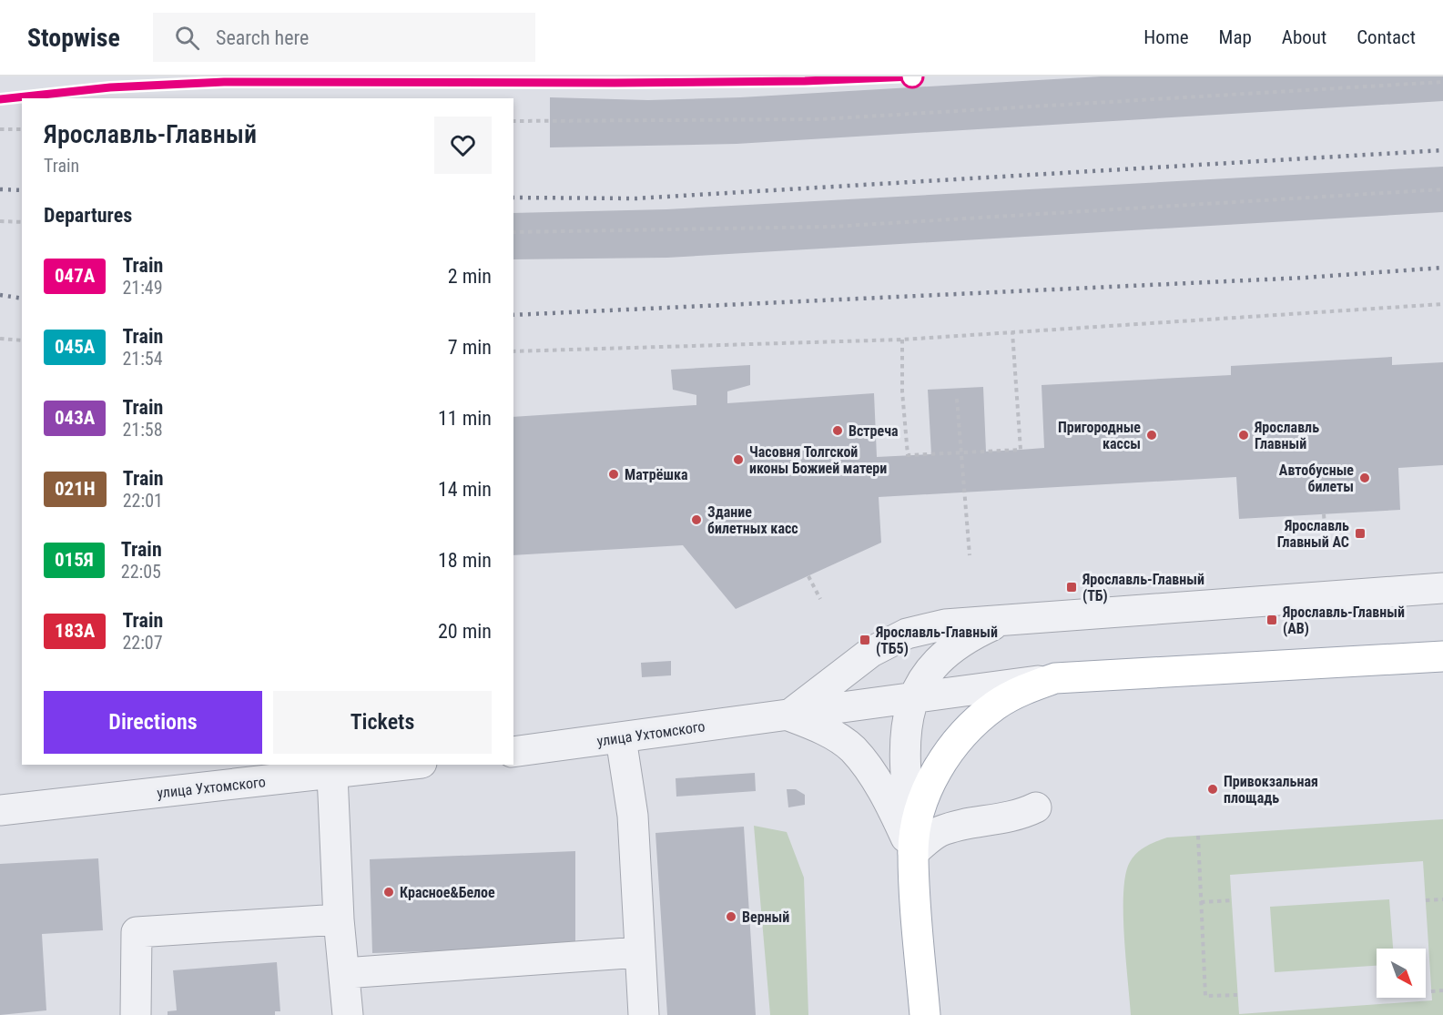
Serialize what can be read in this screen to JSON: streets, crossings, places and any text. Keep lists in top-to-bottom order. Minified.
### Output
{"streets":{"street":["улица Ухтомского"]},"places":{"other":["Встреча","Пригородные кассы","Ярославль Главный","Часовня Толгской иконы Божией матери","Матрёшка","Автобусные билеты","Здание билетных касс","Привокзальная площадь","Красное&Белое","Верный"],"transit":["Ярославль Главный АС","Ярославль-Главный (ТБ)","Ярославль-Главный (АВ)","Ярославль-Главный (ТБ5)"]},"north":"bottom right","page":{"header":"Stopwise","search":"Search here","nav":["Home","Map","About","Contact"],"heading":[["Ярославль-Главный","Train"],"Departures"],"list":[{"mark":"047А","name":"Train","note":"21:49","value":"2 min"},{"mark":"045А","name":"Train","note":"21:54","value":"7 min"},{"mark":"043А","name":"Train","note":"21:58","value":"11 min"},{"mark":"021Н","name":"Train","note":"22:01","value":"14 min"},{"mark":"015Я","name":"Train","note":"22:05","value":"18 min"},{"mark":"183А","name":"Train","note":"22:07","value":"20 min"}],"buttons":["Directions","Tickets"]}}
